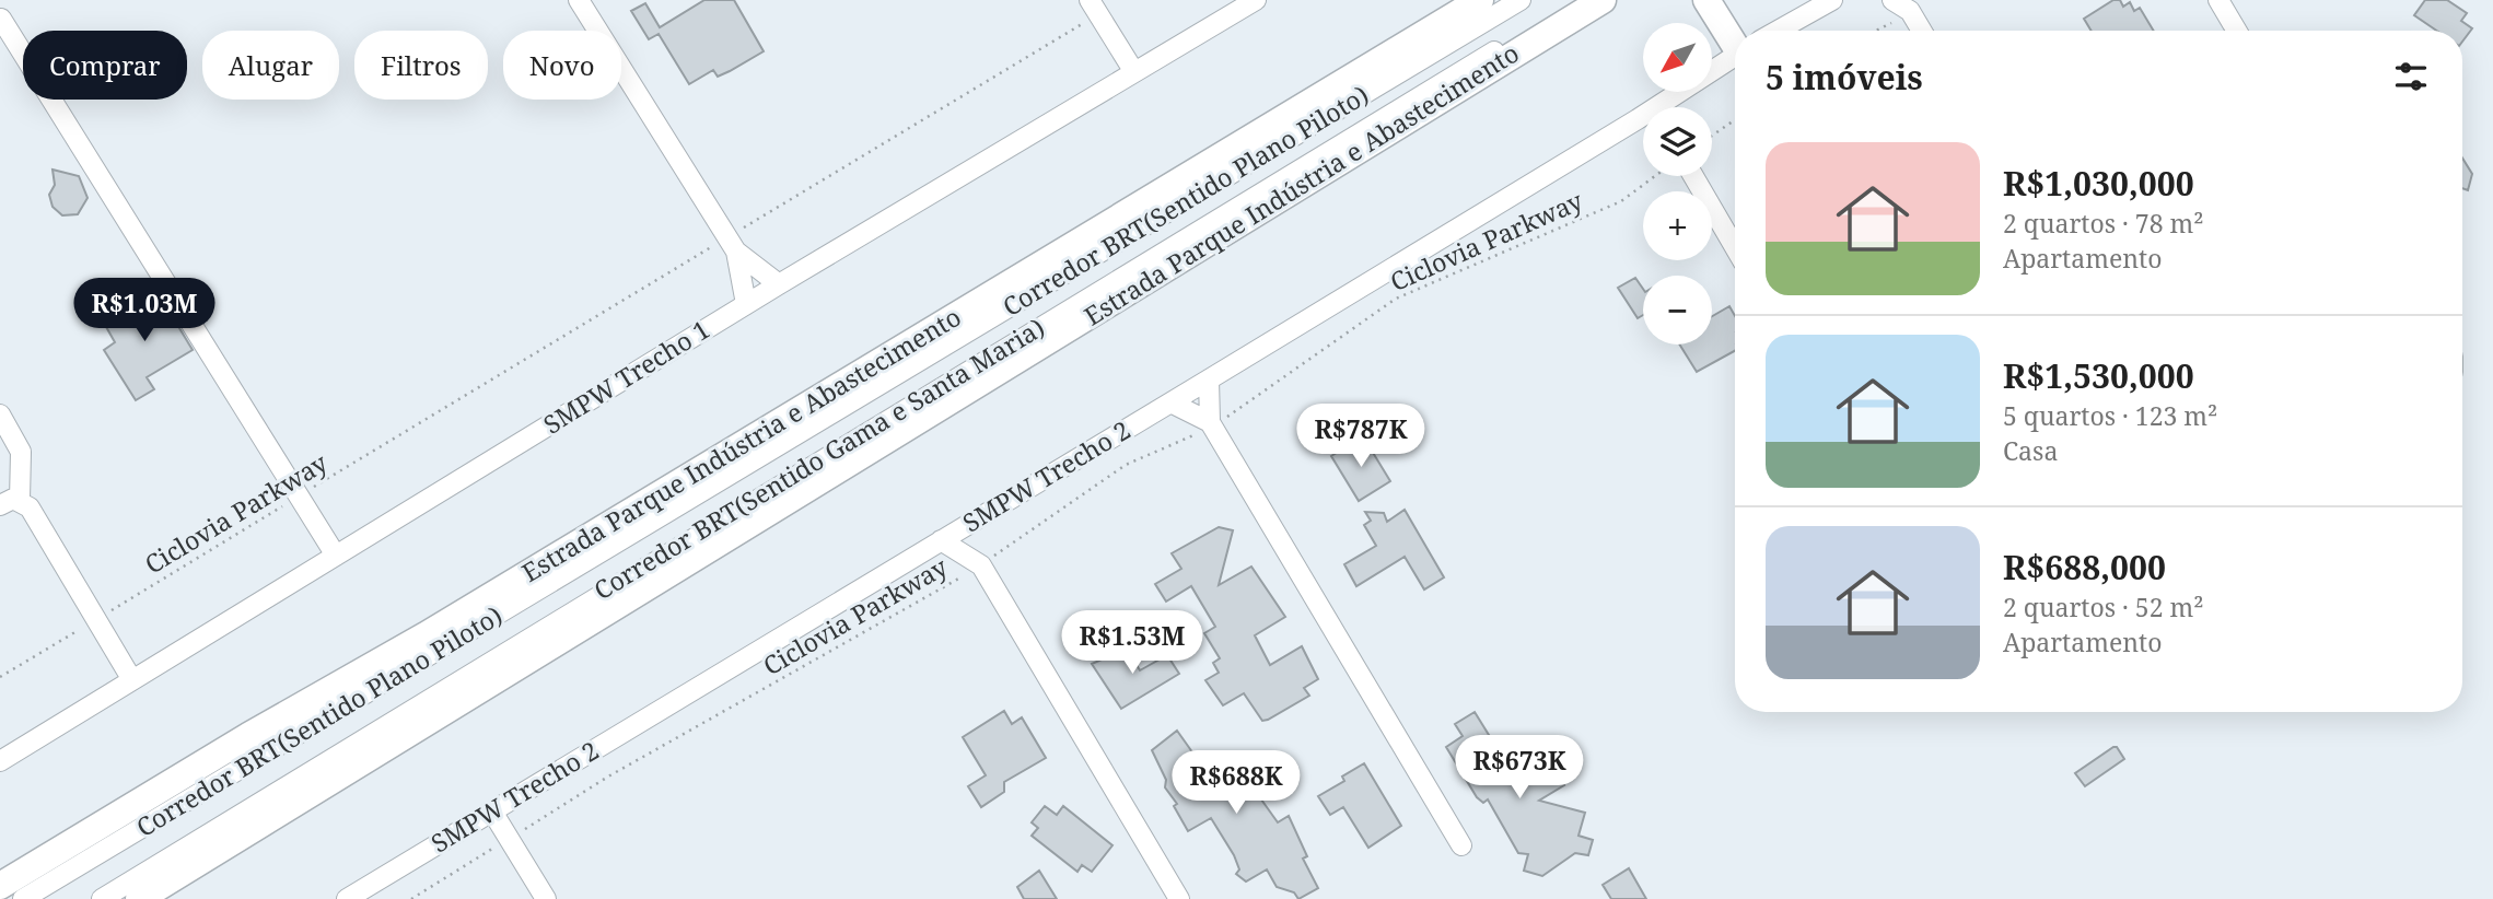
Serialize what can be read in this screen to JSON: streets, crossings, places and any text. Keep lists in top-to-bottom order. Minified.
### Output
{"streets":{"highway":["Estrada Parque Indústria e Abastecimento"],"street":["Corredor BRT(Sentido Plano Piloto)","SMPW Trecho 1","Corredor BRT(Sentido Gama e Santa Maria)","SMPW Trecho 2"],"path":["Ciclovia Parkway"]},"north":"bottom left","page":{"map_buttons":["+","−"],"chip":["Comprar","Alugar","Filtros","Novo"],"heading":"5 imóveis","list":[{"name":"R$1,030,000","note":"2 quartos · 78 m² · Apartamento"},{"name":"R$1,530,000","note":"5 quartos · 123 m² · Casa"},{"name":"R$688,000","note":"2 quartos · 52 m² · Apartamento"}],"price":["R$1.03M","R$787K","R$1.53M","R$673K","R$688K"]}}
